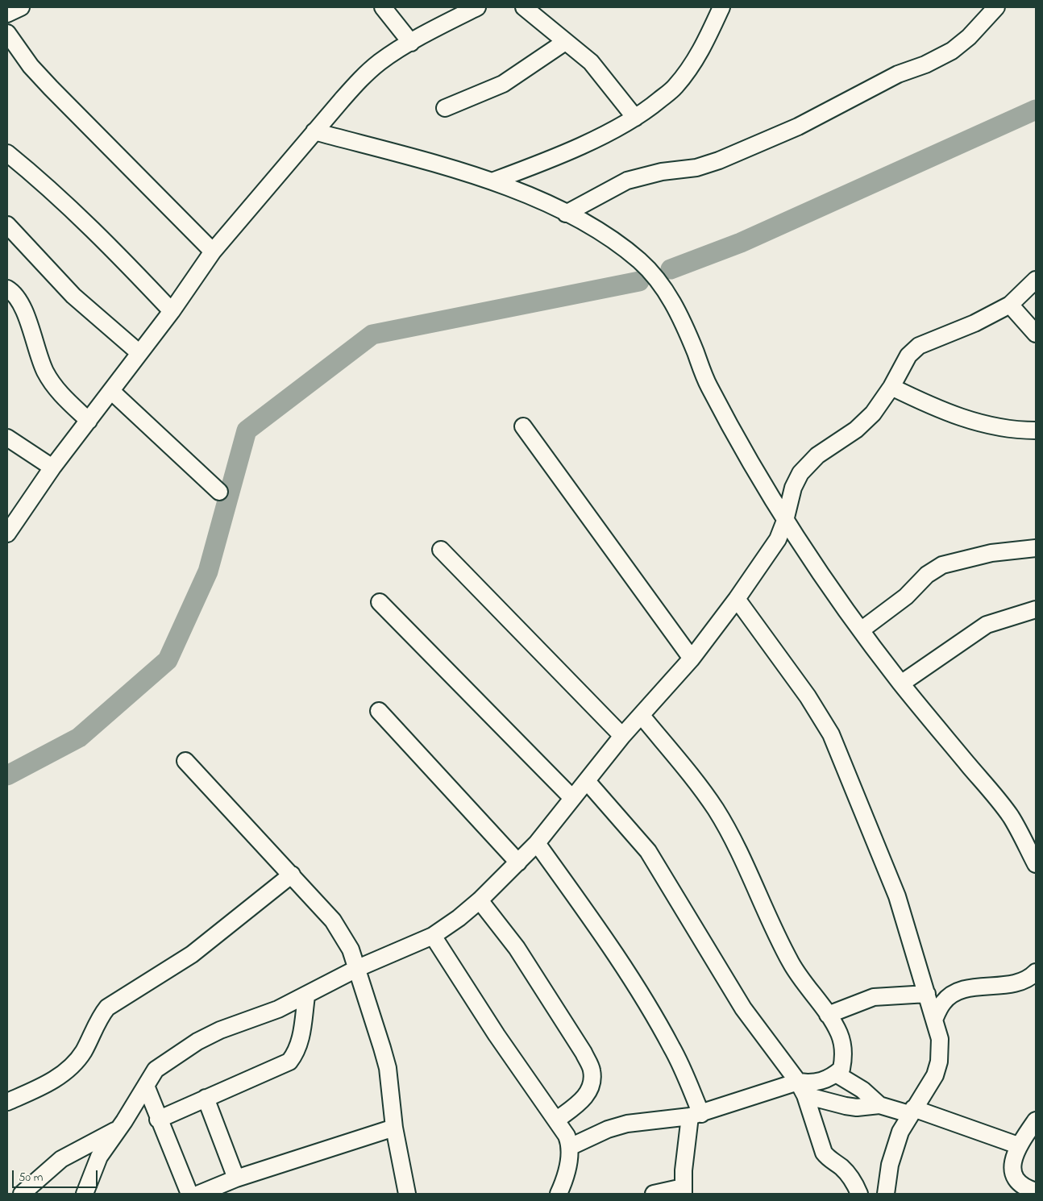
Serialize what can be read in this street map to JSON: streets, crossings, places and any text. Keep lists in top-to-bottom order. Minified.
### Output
{"scale_bar":"50 m"}
